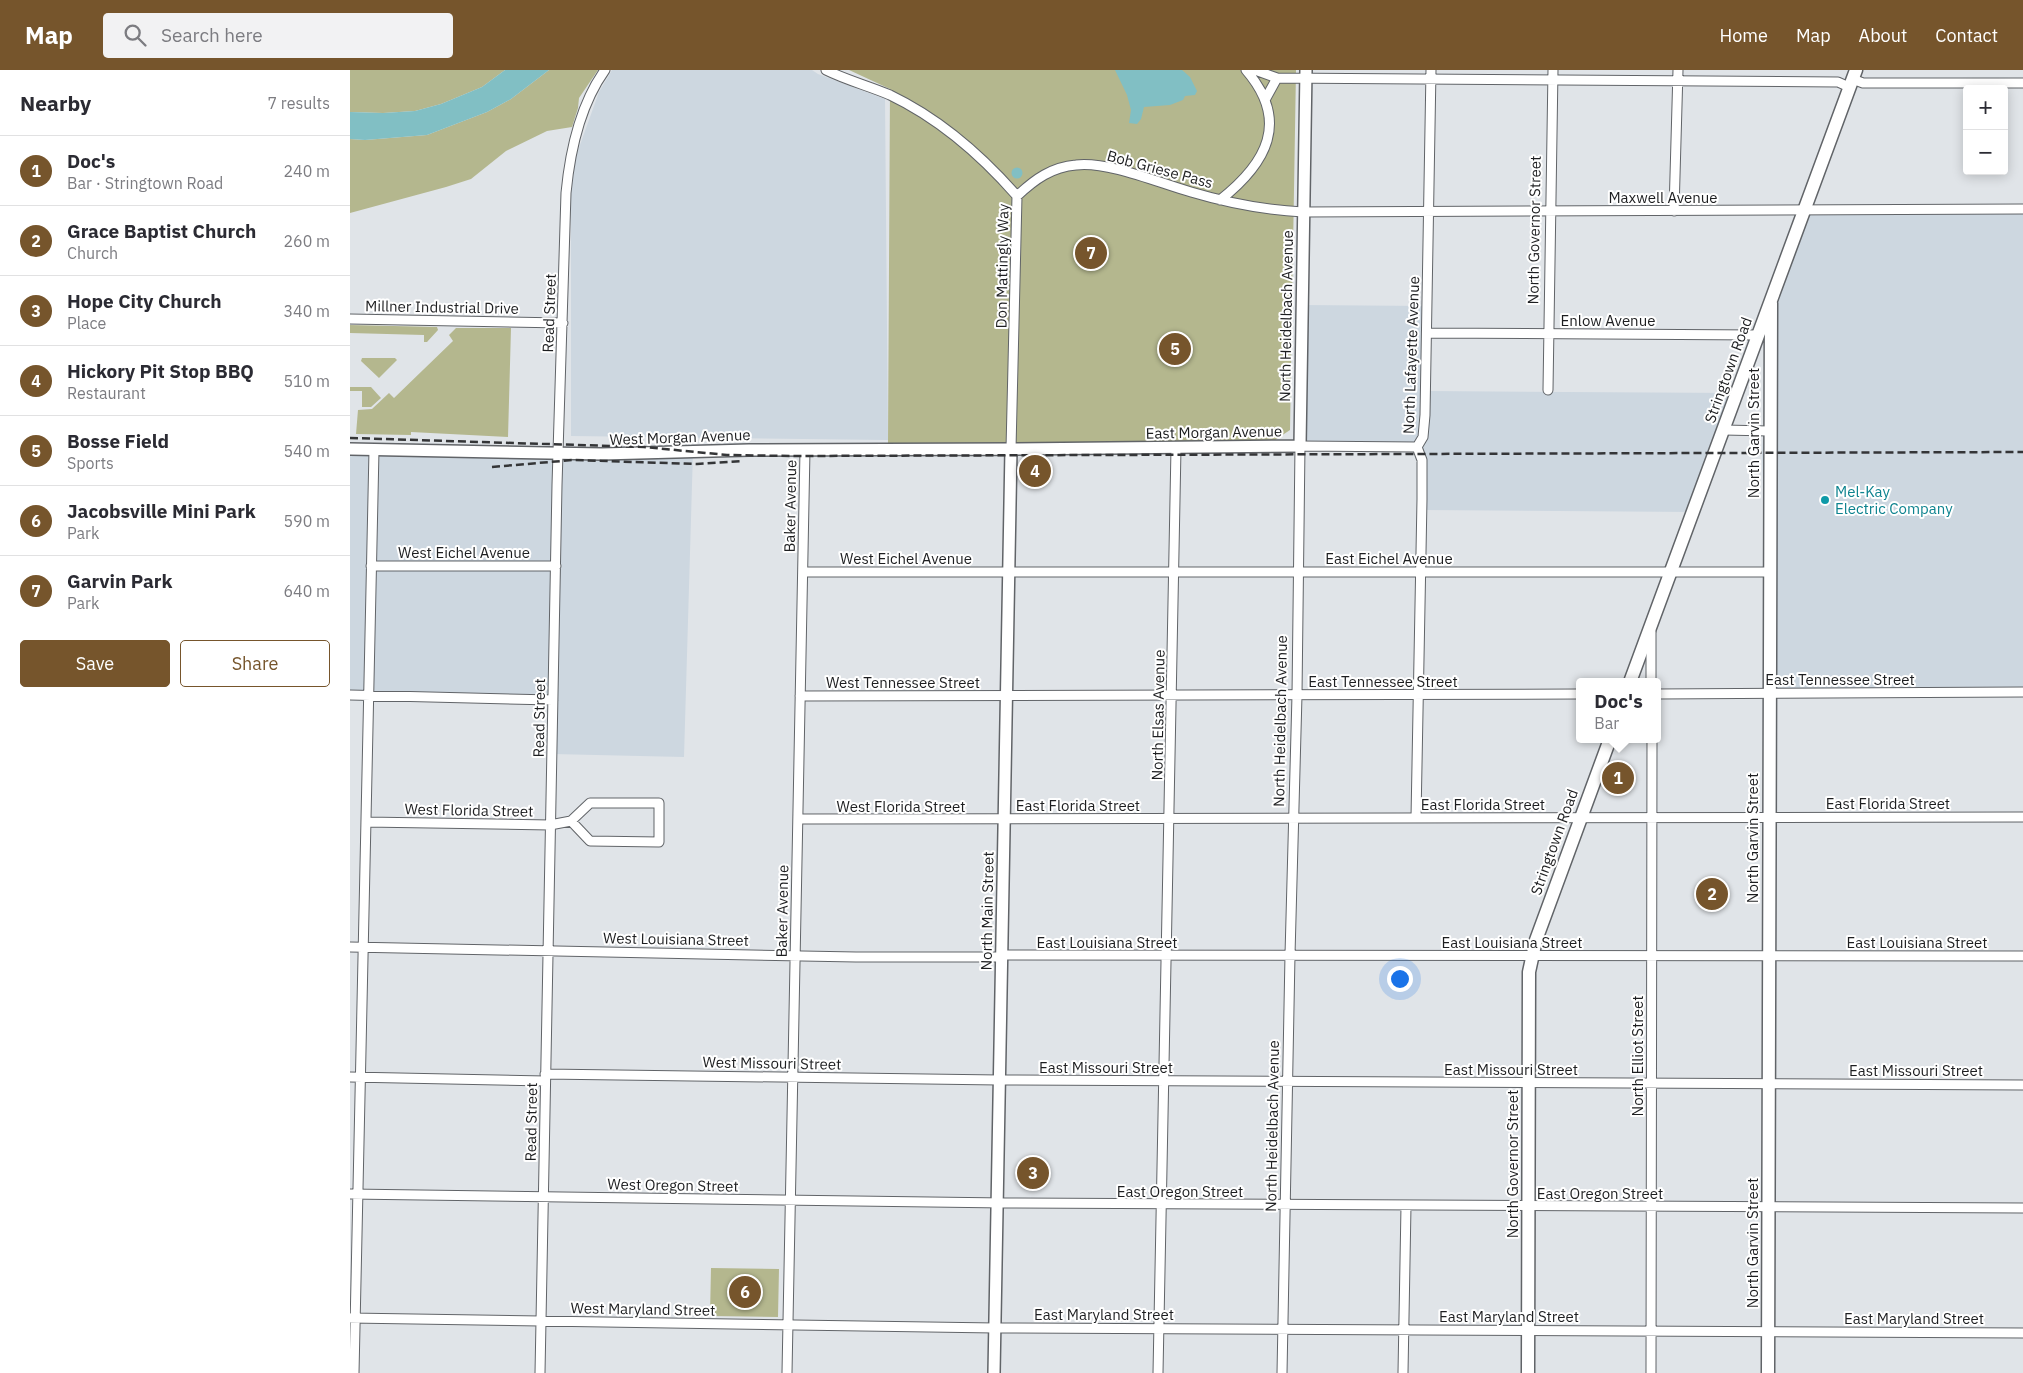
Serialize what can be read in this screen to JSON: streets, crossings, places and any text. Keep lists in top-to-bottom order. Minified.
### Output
{"streets":{"main road":["North Governor Street","Stringtown Road","North Garvin Street"],"street":["Bob Griese Pass","Maxwell Avenue","Don Mattingly Way","Millner Industrial Drive","Read Street","North Heidelbach Avenue","Enlow Avenue","North Lafayette Avenue","East Morgan Avenue","West Morgan Avenue","Baker Avenue","West Eichel Avenue","East Eichel Avenue","East Tennessee Street","West Tennessee Street","North Elsas Avenue","East Florida Street","West Florida Street","North Main Street","West Louisiana Street","East Louisiana Street","North Elliot Street","West Missouri Street","East Missouri Street","West Oregon Street","East Oregon Street","West Maryland Street","East Maryland Street"]},"crossings":[["Bob Griese Pass","Maxwell Avenue"],["Bob Griese Pass","Don Mattingly Way"],["Bob Griese Pass","North Heidelbach Avenue"],["Maxwell Avenue","North Governor Street"],["Maxwell Avenue","North Heidelbach Avenue"],["Maxwell Avenue","North Lafayette Avenue"],["Maxwell Avenue","Stringtown Road"],["North Governor Street","Enlow Avenue"],["North Governor Street","Stringtown Road"],["North Governor Street","East Louisiana Street"],["North Governor Street","East Missouri Street"],["North Governor Street","East Oregon Street"],["North Governor Street","East Maryland Street"],["Don Mattingly Way","East Morgan Avenue"],["Don Mattingly Way","West Morgan Avenue"],["Don Mattingly Way","North Main Street"],["Millner Industrial Drive","Read Street"],["Read Street","West Morgan Avenue"],["Read Street","West Eichel Avenue"],["Read Street","West Florida Street"],["Read Street","West Louisiana Street"],["Read Street","West Missouri Street"],["Read Street","West Oregon Street"],["Read Street","West Maryland Street"],["North Heidelbach Avenue","East Morgan Avenue"],["North Heidelbach Avenue","East Eichel Avenue"],["North Heidelbach Avenue","East Tennessee Street"],["North Heidelbach Avenue","East Florida Street"],["North Heidelbach Avenue","East Louisiana Street"],["North Heidelbach Avenue","East Missouri Street"],["North Heidelbach Avenue","East Oregon Street"],["North Heidelbach Avenue","East Maryland Street"],["Enlow Avenue","North Lafayette Avenue"],["Enlow Avenue","Stringtown Road"],["North Lafayette Avenue","East Morgan Avenue"],["North Lafayette Avenue","East Eichel Avenue"],["North Lafayette Avenue","East Tennessee Street"],["North Lafayette Avenue","East Florida Street"],["Stringtown Road","North Garvin Street"],["Stringtown Road","East Eichel Avenue"],["Stringtown Road","East Florida Street"],["Stringtown Road","East Louisiana Street"],["East Morgan Avenue","West Morgan Avenue"],["East Morgan Avenue","North Elsas Avenue"],["East Morgan Avenue","North Main Street"],["North Garvin Street","East Eichel Avenue"],["North Garvin Street","East Tennessee Street"],["North Garvin Street","East Florida Street"],["North Garvin Street","East Louisiana Street"],["North Garvin Street","East Missouri Street"],["North Garvin Street","East Oregon Street"],["North Garvin Street","East Maryland Street"],["West Morgan Avenue","Baker Avenue"],["West Morgan Avenue","North Main Street"],["Baker Avenue","West Eichel Avenue"],["Baker Avenue","West Tennessee Street"],["Baker Avenue","West Florida Street"],["Baker Avenue","West Louisiana Street"],["Baker Avenue","West Missouri Street"],["Baker Avenue","West Oregon Street"],["Baker Avenue","West Maryland Street"],["West Eichel Avenue","East Eichel Avenue"],["West Eichel Avenue","North Main Street"],["East Eichel Avenue","North Elsas Avenue"],["East Eichel Avenue","North Main Street"],["East Tennessee Street","West Tennessee Street"],["East Tennessee Street","North Elsas Avenue"],["East Tennessee Street","North Main Street"],["West Tennessee Street","North Main Street"],["North Elsas Avenue","East Florida Street"],["North Elsas Avenue","East Louisiana Street"],["North Elsas Avenue","East Missouri Street"],["North Elsas Avenue","East Oregon Street"],["North Elsas Avenue","East Maryland Street"],["East Florida Street","West Florida Street"],["East Florida Street","North Main Street"],["East Florida Street","North Elliot Street"],["West Florida Street","North Main Street"],["North Main Street","West Louisiana Street"],["North Main Street","East Louisiana Street"],["North Main Street","West Missouri Street"],["North Main Street","East Missouri Street"],["North Main Street","West Oregon Street"],["North Main Street","East Oregon Street"],["North Main Street","West Maryland Street"],["North Main Street","East Maryland Street"],["West Louisiana Street","East Louisiana Street"],["East Louisiana Street","North Elliot Street"],["North Elliot Street","East Missouri Street"],["North Elliot Street","East Oregon Street"],["North Elliot Street","East Maryland Street"],["West Missouri Street","East Missouri Street"],["West Oregon Street","East Oregon Street"],["West Maryland Street","East Maryland Street"]],"places":["Mel-Kay Electric Company"],"page":{"header":"Map","search":"Search here","nav":["Home","Map","About","Contact"],"heading":["Nearby","7 results"],"map_buttons":["+","−"],"list":[{"mark":"1","name":"Doc's","note":"Bar · Stringtown Road","value":"240 m"},{"mark":"2","name":"Grace Baptist Church","note":"Church","value":"260 m"},{"mark":"3","name":"Hope City Church","note":"Place","value":"340 m"},{"mark":"4","name":"Hickory Pit Stop BBQ","note":"Restaurant","value":"510 m"},{"mark":"5","name":"Bosse Field","note":"Sports","value":"540 m"},{"mark":"6","name":"Jacobsville Mini Park","note":"Park","value":"590 m"},{"mark":"7","name":"Garvin Park","note":"Park","value":"640 m"}],"pins":["7","5","4","1","2","3","6"],"buttons":["Save","Share"],"popup":["Doc's","Bar"]}}
